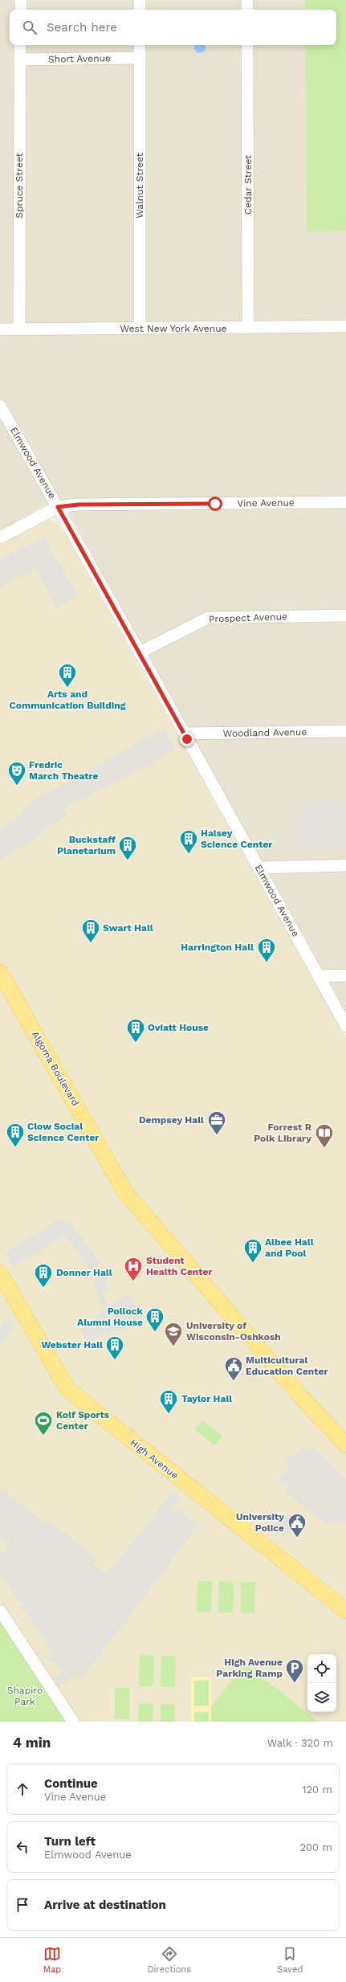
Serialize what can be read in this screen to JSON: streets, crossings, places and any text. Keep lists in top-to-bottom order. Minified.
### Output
{"streets":{"main road":["Algoma Boulevard","High Avenue"],"street":["Short Avenue","Cedar Street","Spruce Street","Walnut Street","West New York Avenue","Elmwood Avenue","Vine Avenue","Prospect Avenue","Woodland Avenue"]},"crossings":[["Short Avenue","Spruce Street"],["Short Avenue","Walnut Street"],["Cedar Street","West New York Avenue"],["Spruce Street","West New York Avenue"],["Walnut Street","West New York Avenue"],["Elmwood Avenue","Vine Avenue"],["Elmwood Avenue","Prospect Avenue"],["Elmwood Avenue","Woodland Avenue"]],"parks":["Shapiro Park"],"places":{"building":["Arts and Communication Building","Halsey Science Center","Buckstaff Planetarium","Swart Hall","Harrington Hall","Oviatt House","Clow Social Science Center","Albee Hall and Pool","Donner Hall","Pollock Alumni House","Webster Hall","Taylor Hall"],"theatre":["Fredric March Theatre"],"office":["Dempsey Hall"],"library":["Forrest R Polk Library"],"hospital":["Student Health Center"],"school or university":["University of Wisconsin-Oshkosh"],"public building":["Multicultural Education Center","University Police"],"sports":["Kolf Sports Center"],"parking":["High Avenue Parking Ramp"]},"page":{"search":"Search here","heading":["4 min","Walk · 320 m"],"list":[["Continue","Vine Avenue","120 m"],["Turn left","Elmwood Avenue","200 m"],"Arrive at destination"],"nav":["Map","Directions","Saved"]}}
